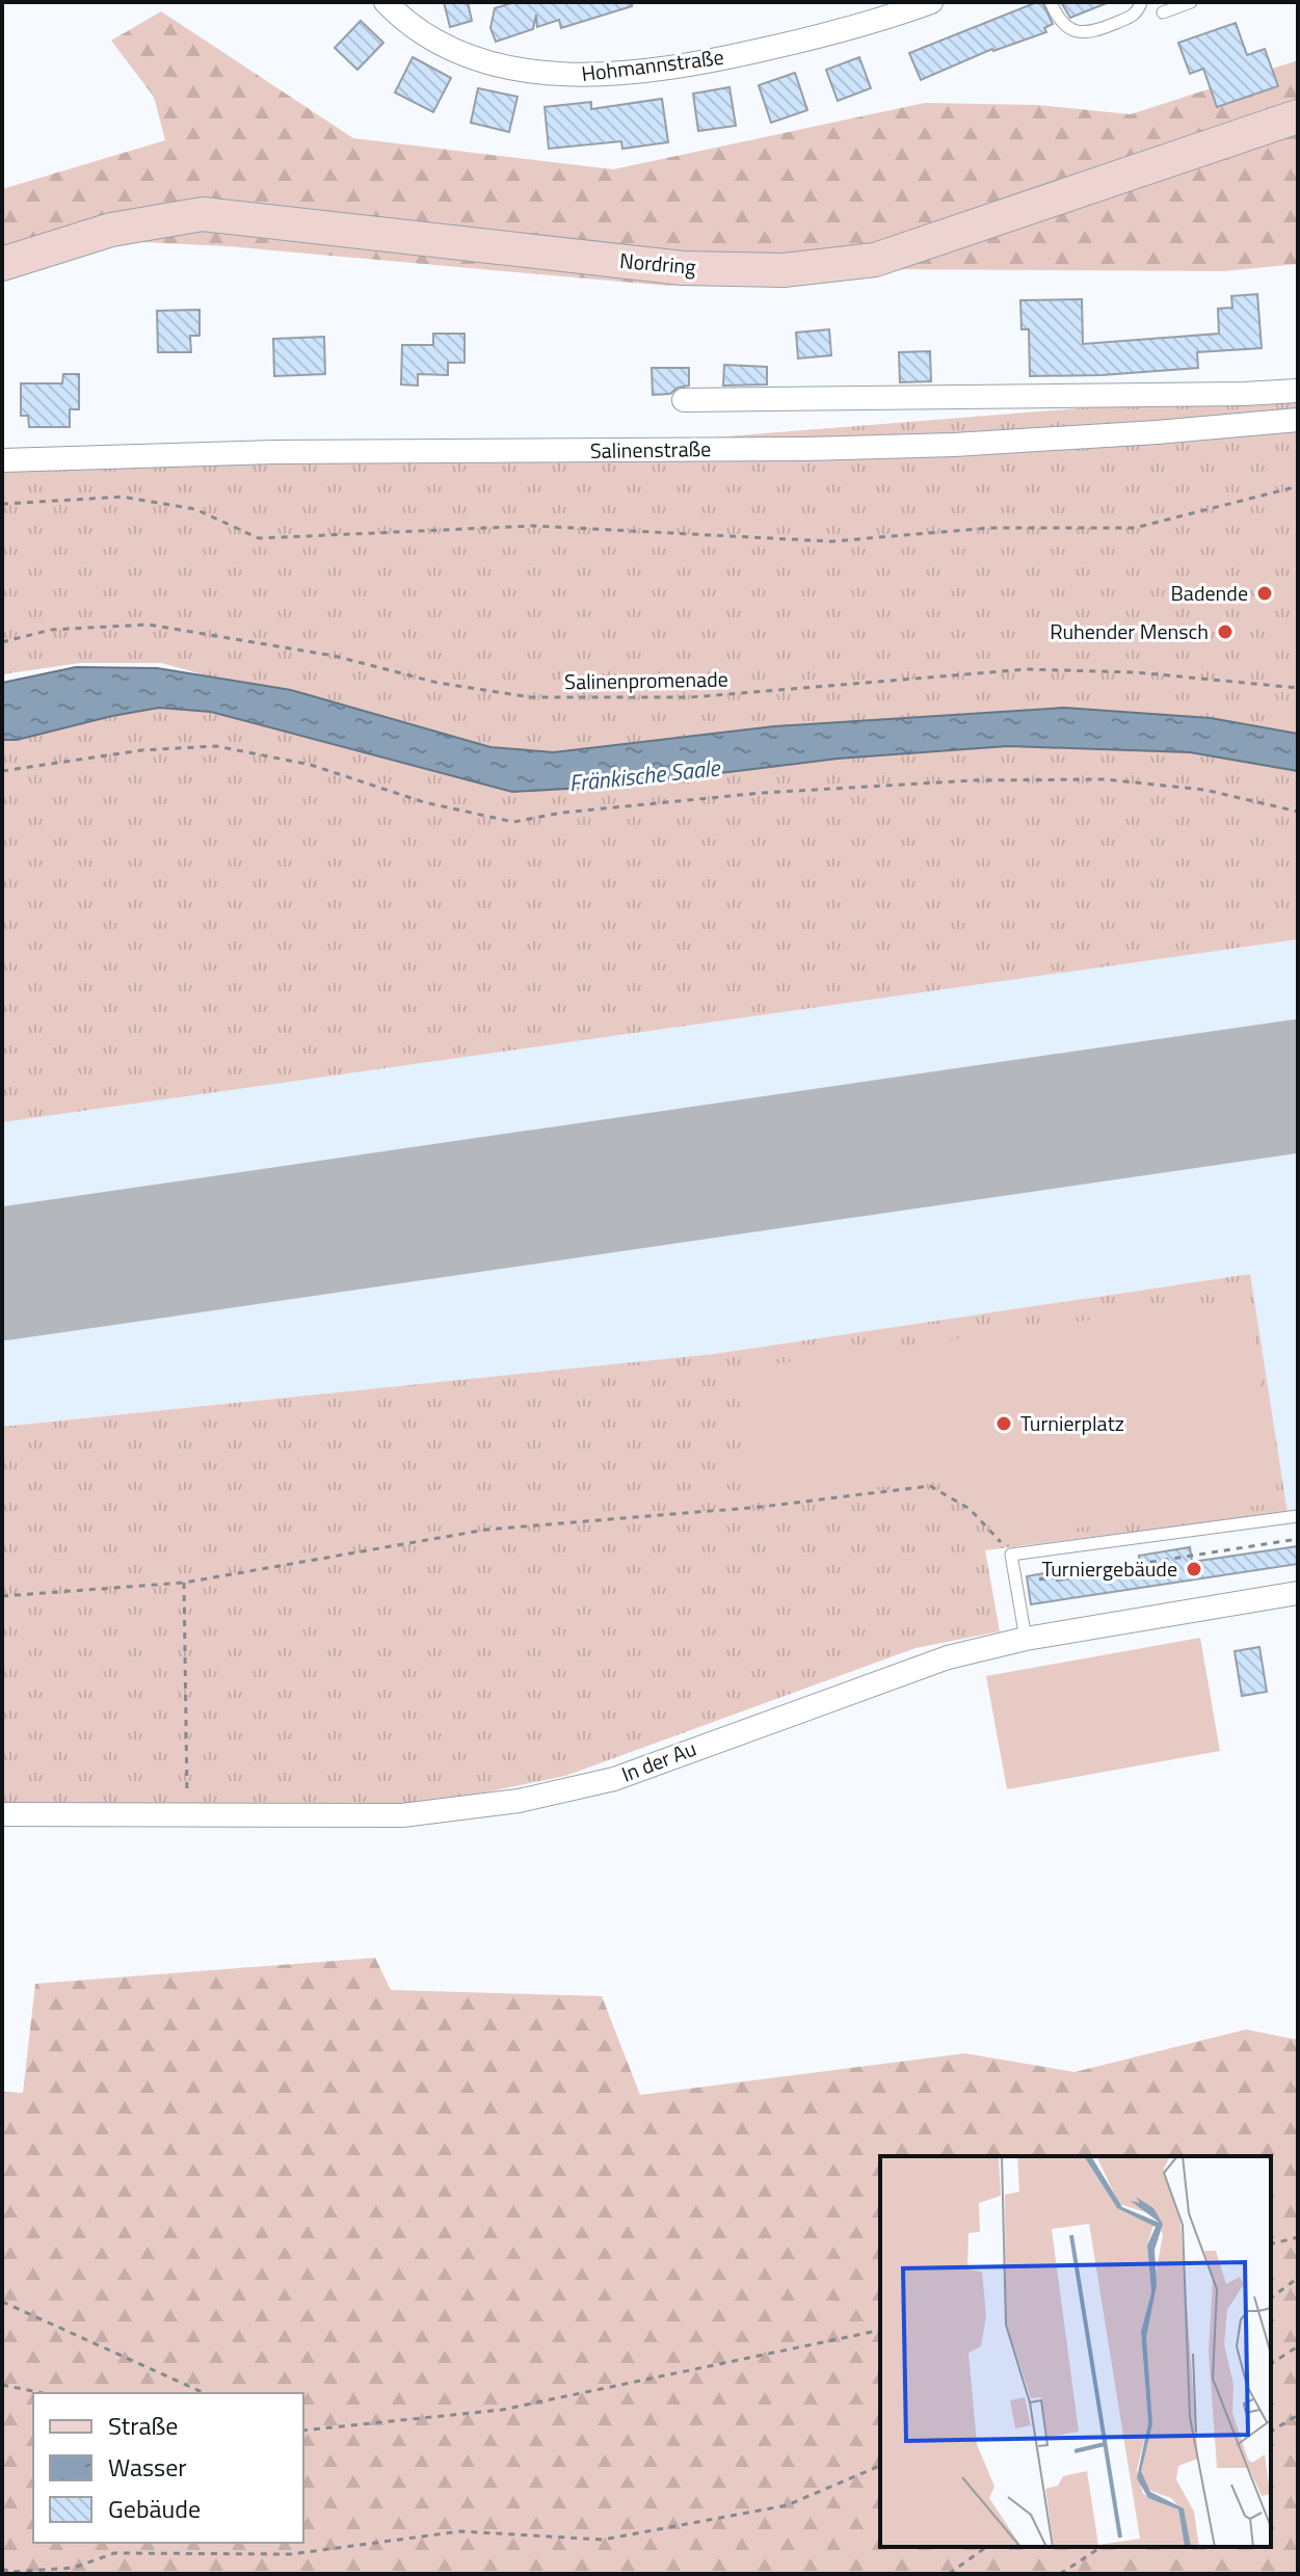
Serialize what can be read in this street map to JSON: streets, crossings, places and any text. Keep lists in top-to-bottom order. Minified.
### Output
{"streets":{"main road":["Nordring"],"street":["Hohmannstraße","Salinenstraße","In der Au"],"path":["Salinenpromenade"]},"water":["Fränkische Saale"],"places":["Badende","Ruhender Mensch","Turnierplatz","Turniergebäude"],"legend":["Straße","Wasser","Gebäude"]}
